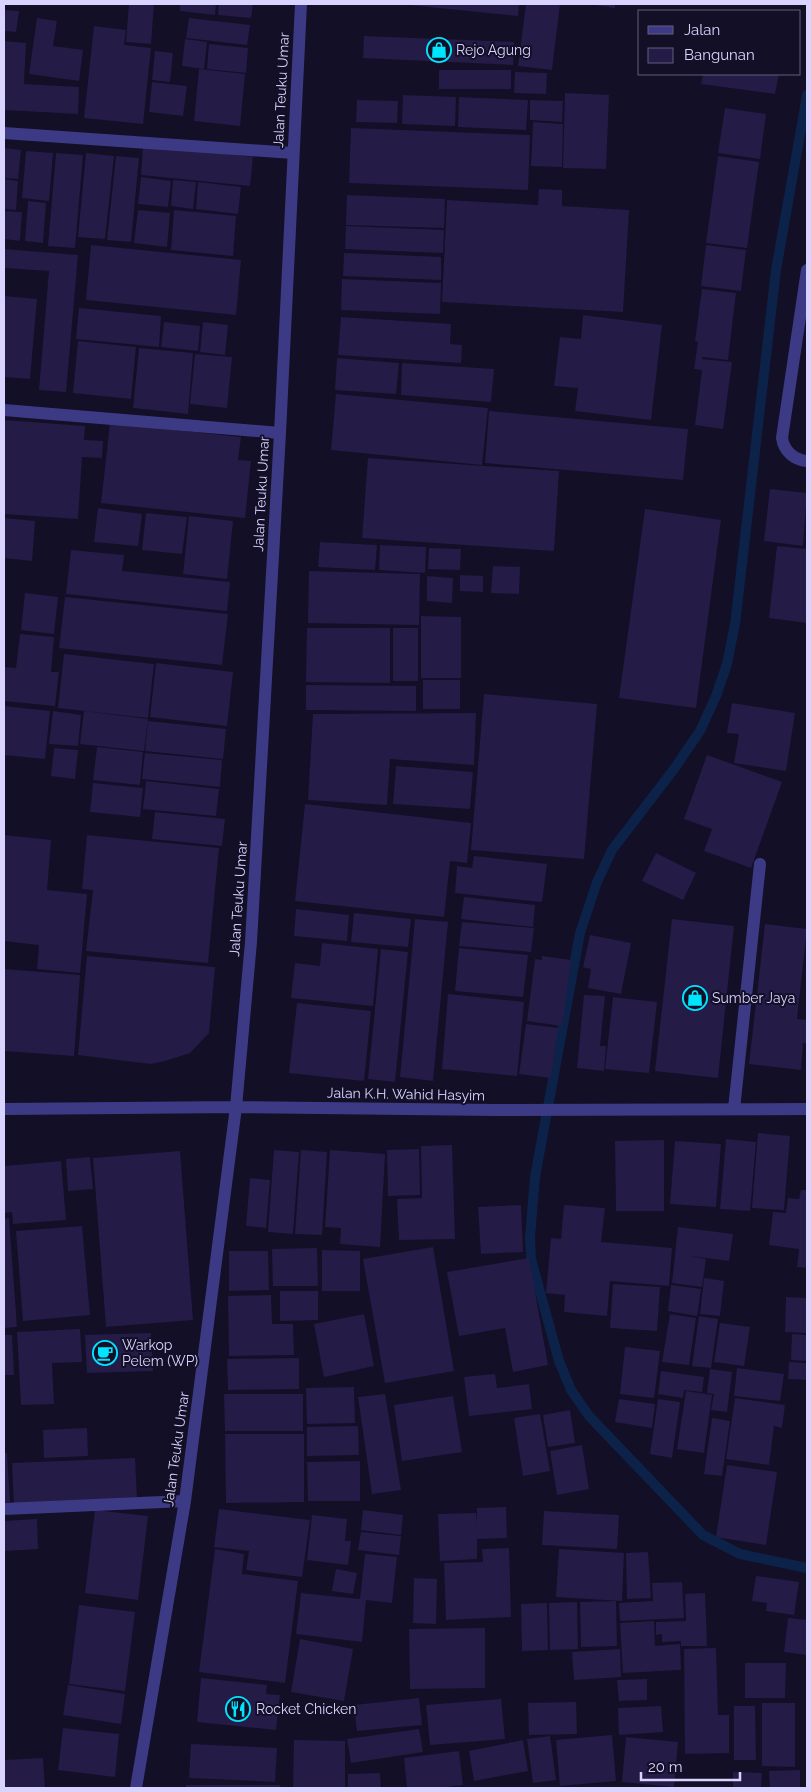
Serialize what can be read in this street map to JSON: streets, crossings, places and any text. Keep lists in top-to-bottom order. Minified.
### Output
{"streets":{"street":["Jalan Teuku Umar","Jalan K.H. Wahid Hasyim"]},"crossings":[["Jalan Teuku Umar","Jalan K.H. Wahid Hasyim"]],"places":{"shop":["Rejo Agung","Sumber Jaya"],"cafe":["Warkop Pelem (WP)"],"restaurant":["Rocket Chicken"]},"legend":["Jalan","Bangunan"],"scale_bar":"20 m"}
